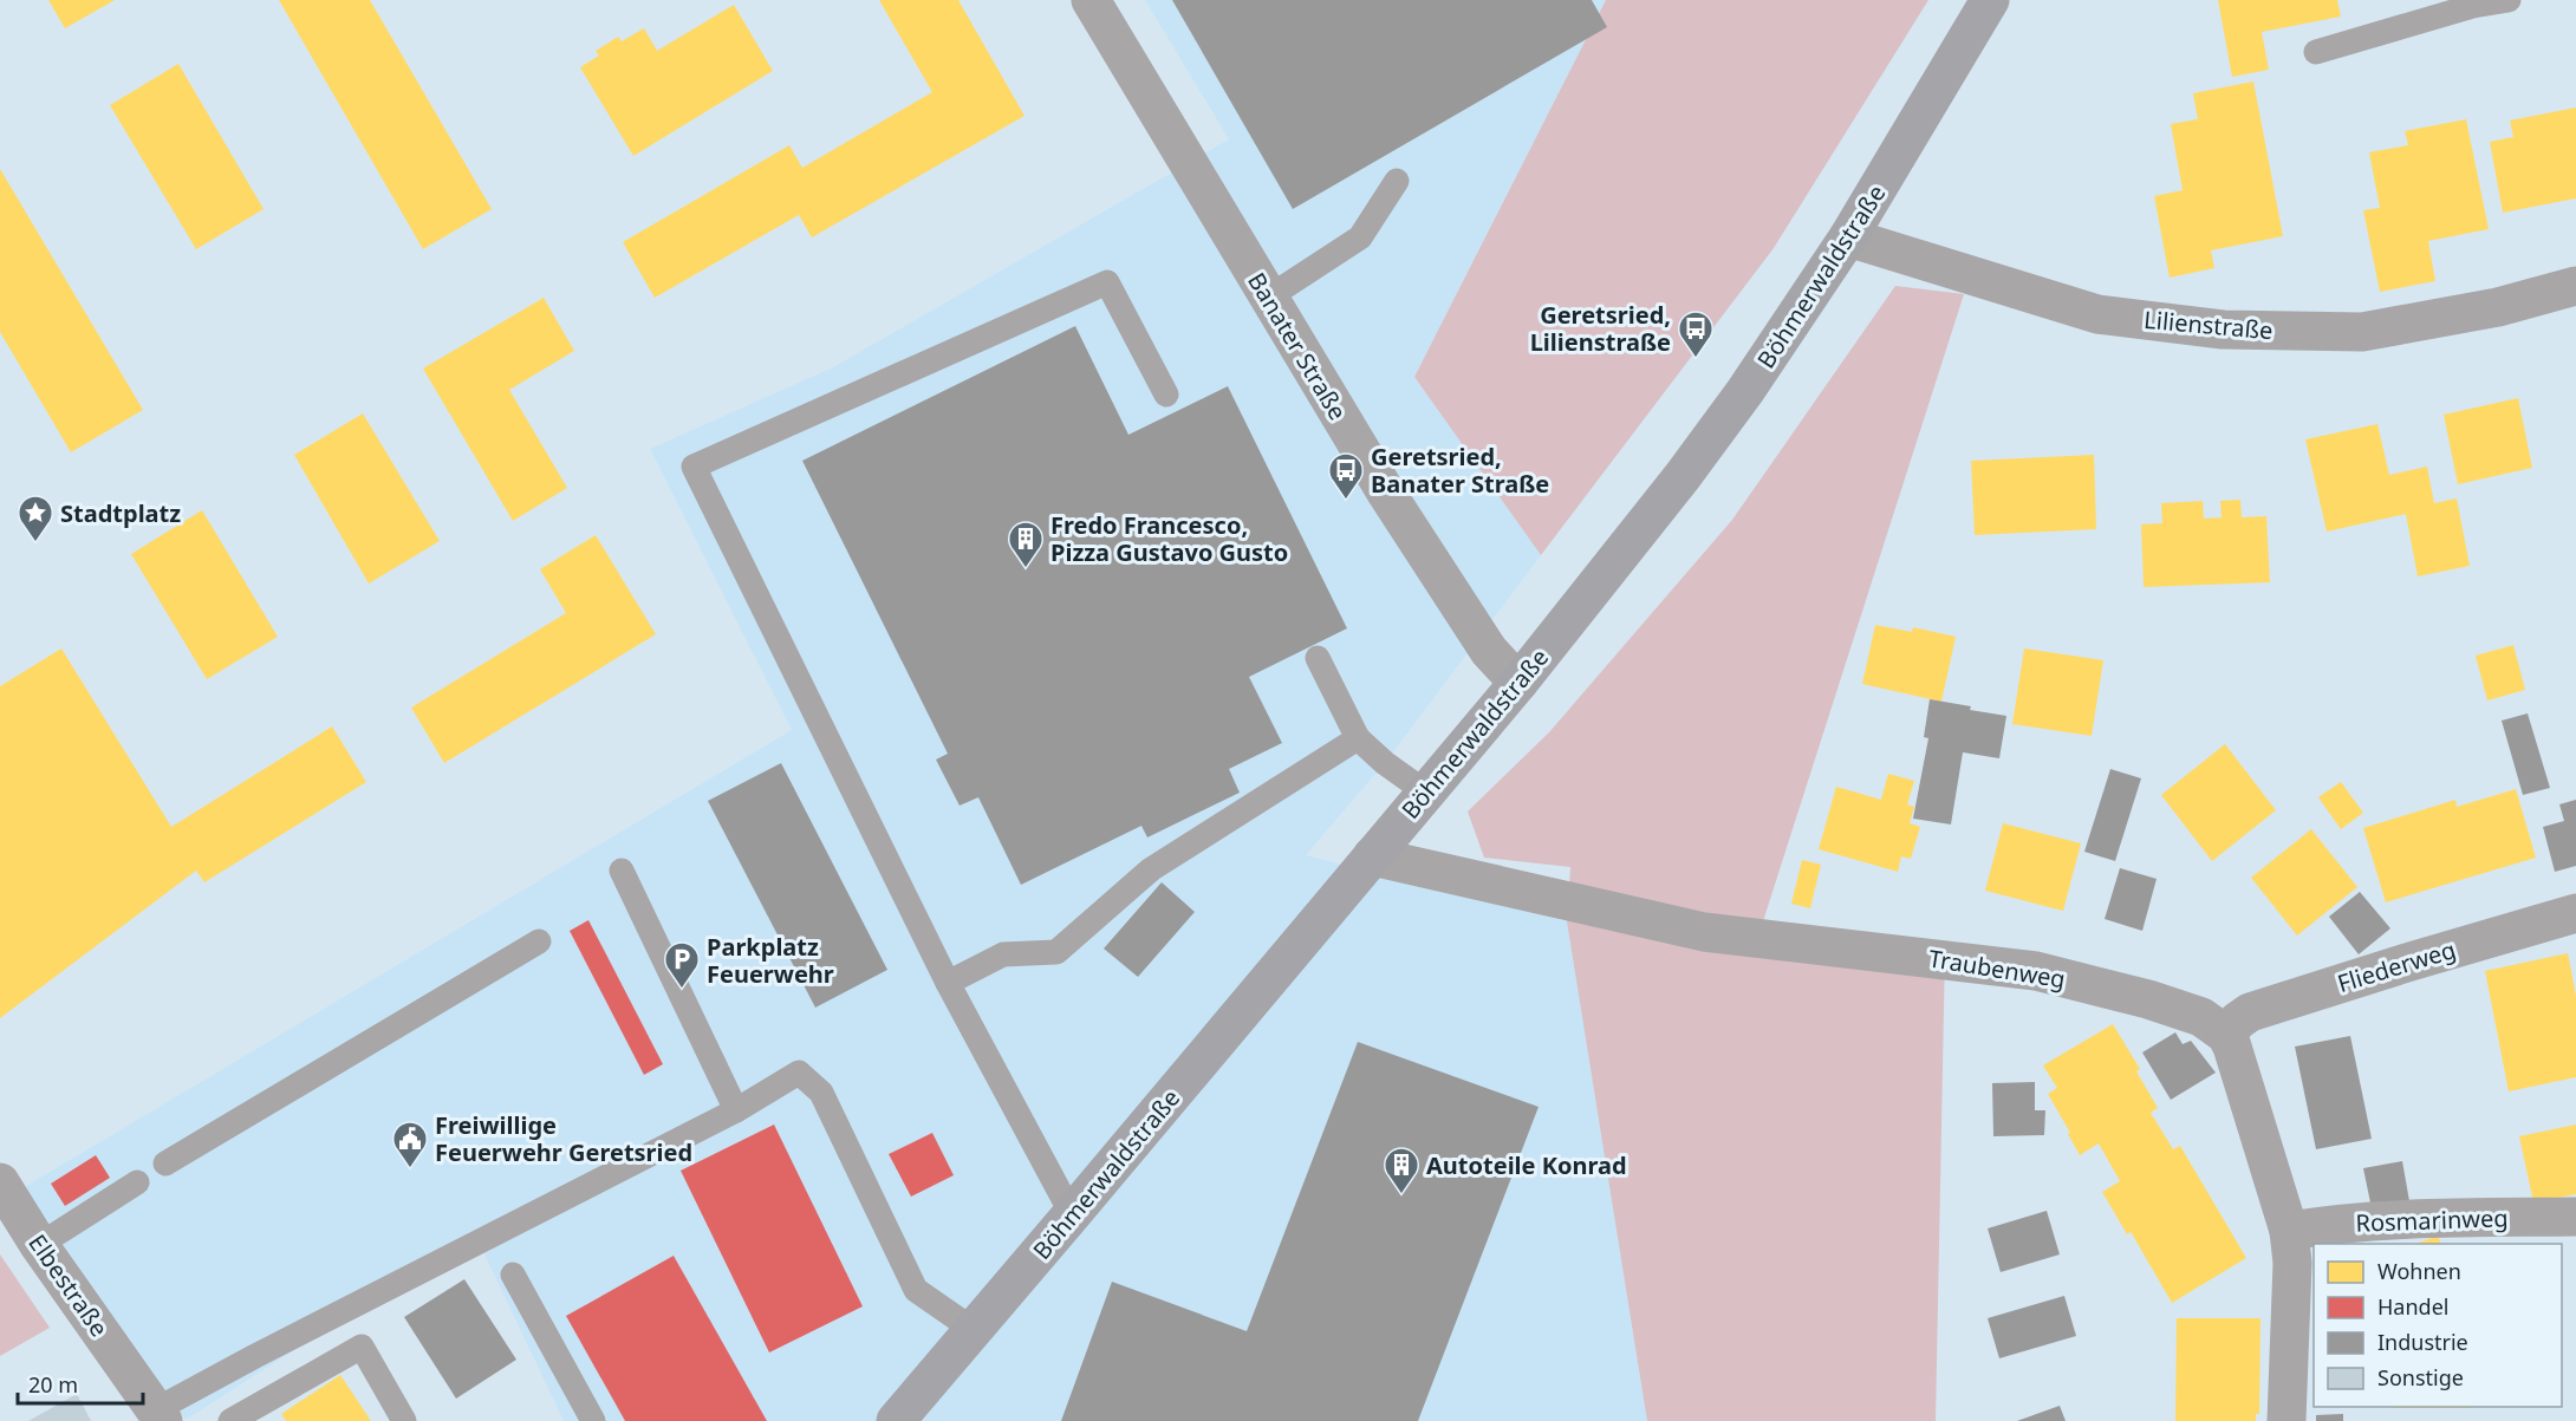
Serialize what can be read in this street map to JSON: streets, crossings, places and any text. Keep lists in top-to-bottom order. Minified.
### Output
{"streets":{"street":["Böhmerwaldstraße","Lilienstraße","Banater Straße","Fliederweg","Traubenweg","Rosmarinweg","Elbestraße"]},"crossings":[["Böhmerwaldstraße","Lilienstraße"],["Böhmerwaldstraße","Banater Straße"],["Böhmerwaldstraße","Traubenweg"],["Fliederweg","Traubenweg"]],"places":{"bus stop":["Geretsried, Lilienstraße","Geretsried, Banater Straße"],"place":["Stadtplatz"],"building":["Fredo Francesco, Pizza Gustavo Gusto","Autoteile Konrad"],"parking":["Parkplatz Feuerwehr"],"public building":["Freiwillige Feuerwehr Geretsried"]},"legend":["Wohnen","Handel","Industrie","Sonstige"],"scale_bar":"20 m"}
